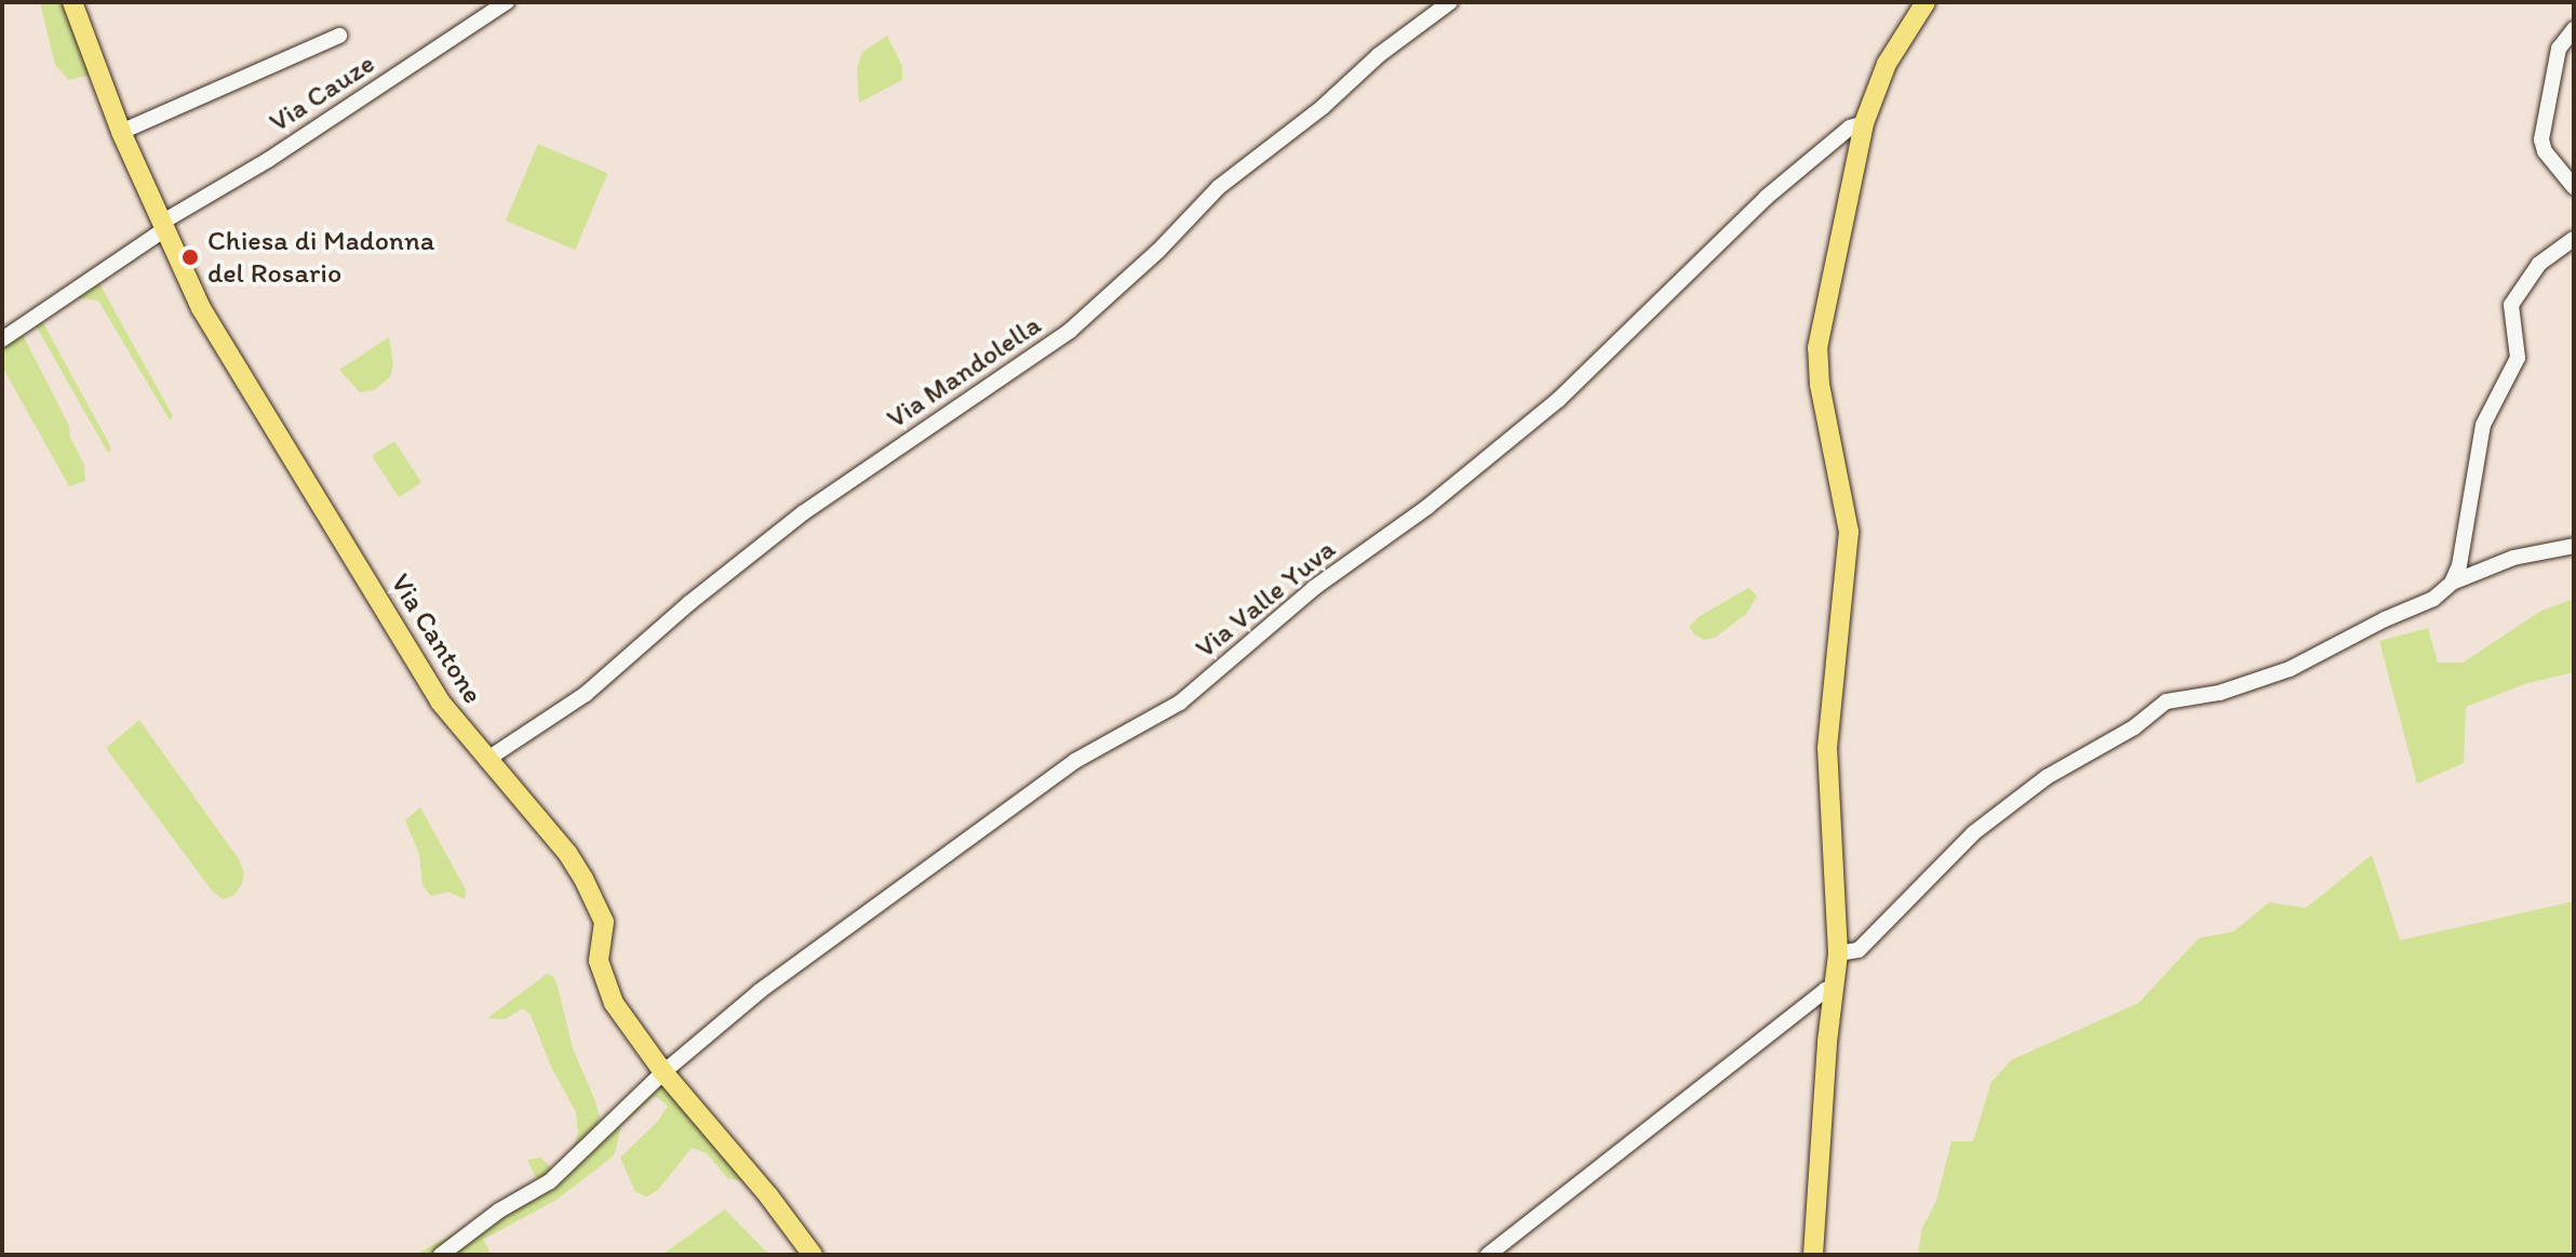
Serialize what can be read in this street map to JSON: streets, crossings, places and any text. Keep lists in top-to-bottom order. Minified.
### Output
{"streets":{"main road":["Via Cantone"],"street":["Via Cauze","Via Mandolella","Via Valle Yuva"]},"crossings":[["Via Cauze","Via Cantone"],["Via Mandolella","Via Cantone"],["Via Valle Yuva","Via Cantone"]],"places":["Chiesa di Madonna del Rosario"]}
